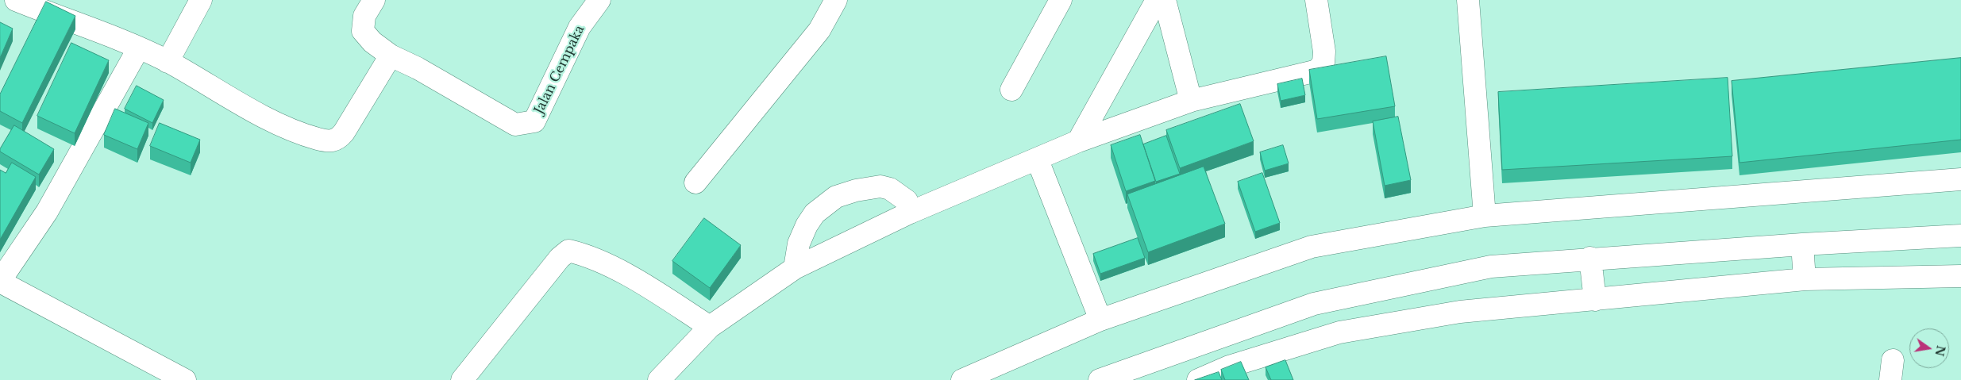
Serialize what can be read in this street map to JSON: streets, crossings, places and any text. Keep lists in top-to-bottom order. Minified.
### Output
{"streets":{"street":["Jalan Cempaka"]},"north":"right"}
